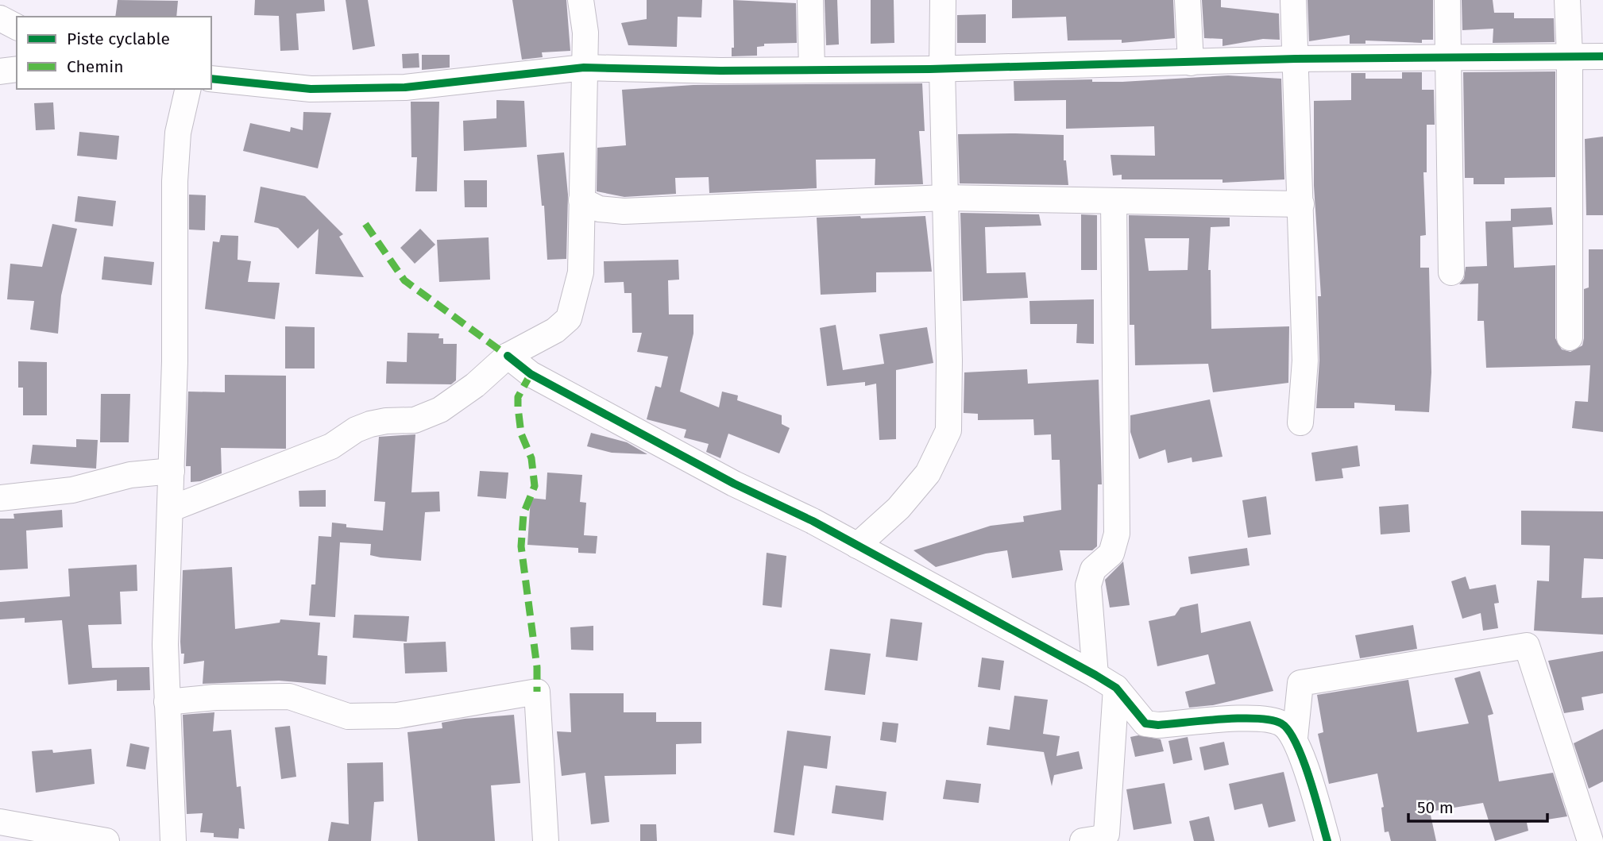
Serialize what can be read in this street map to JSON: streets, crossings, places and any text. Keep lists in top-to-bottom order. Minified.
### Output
{"legend":["Piste cyclable","Chemin"],"scale_bar":"50 m"}
